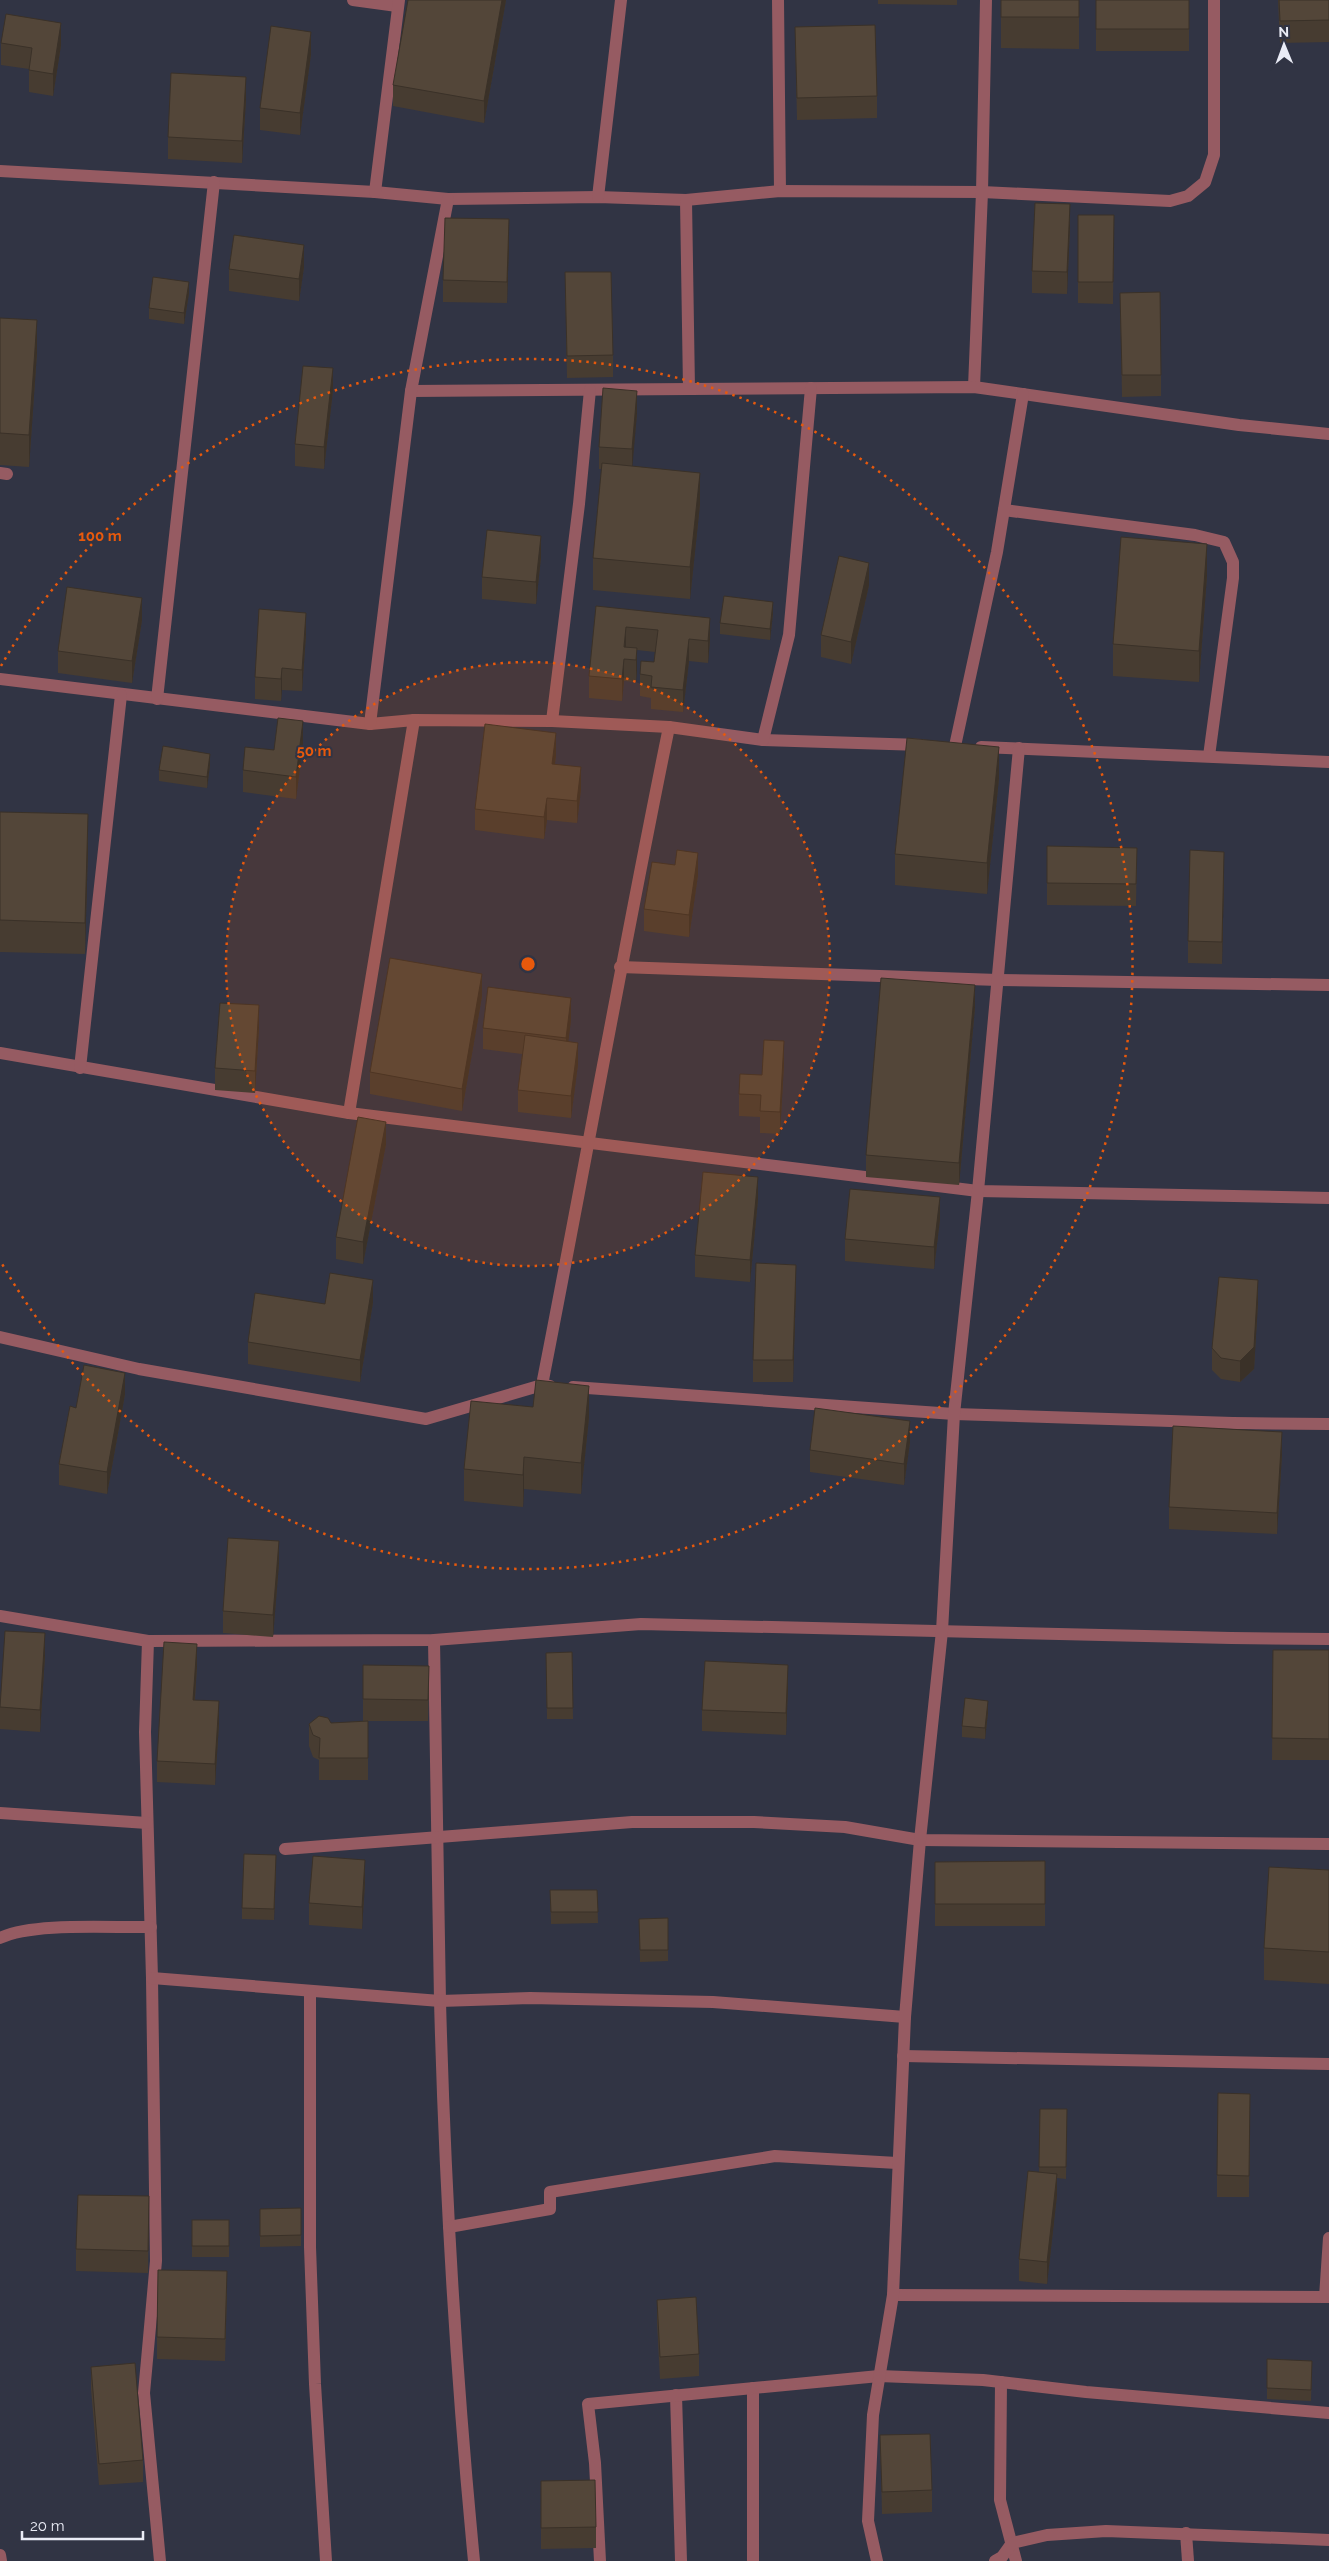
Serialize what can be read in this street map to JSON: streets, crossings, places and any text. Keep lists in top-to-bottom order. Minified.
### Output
{"scale_bar":"20 m","north":"top","rings":["100 m","50 m"]}
